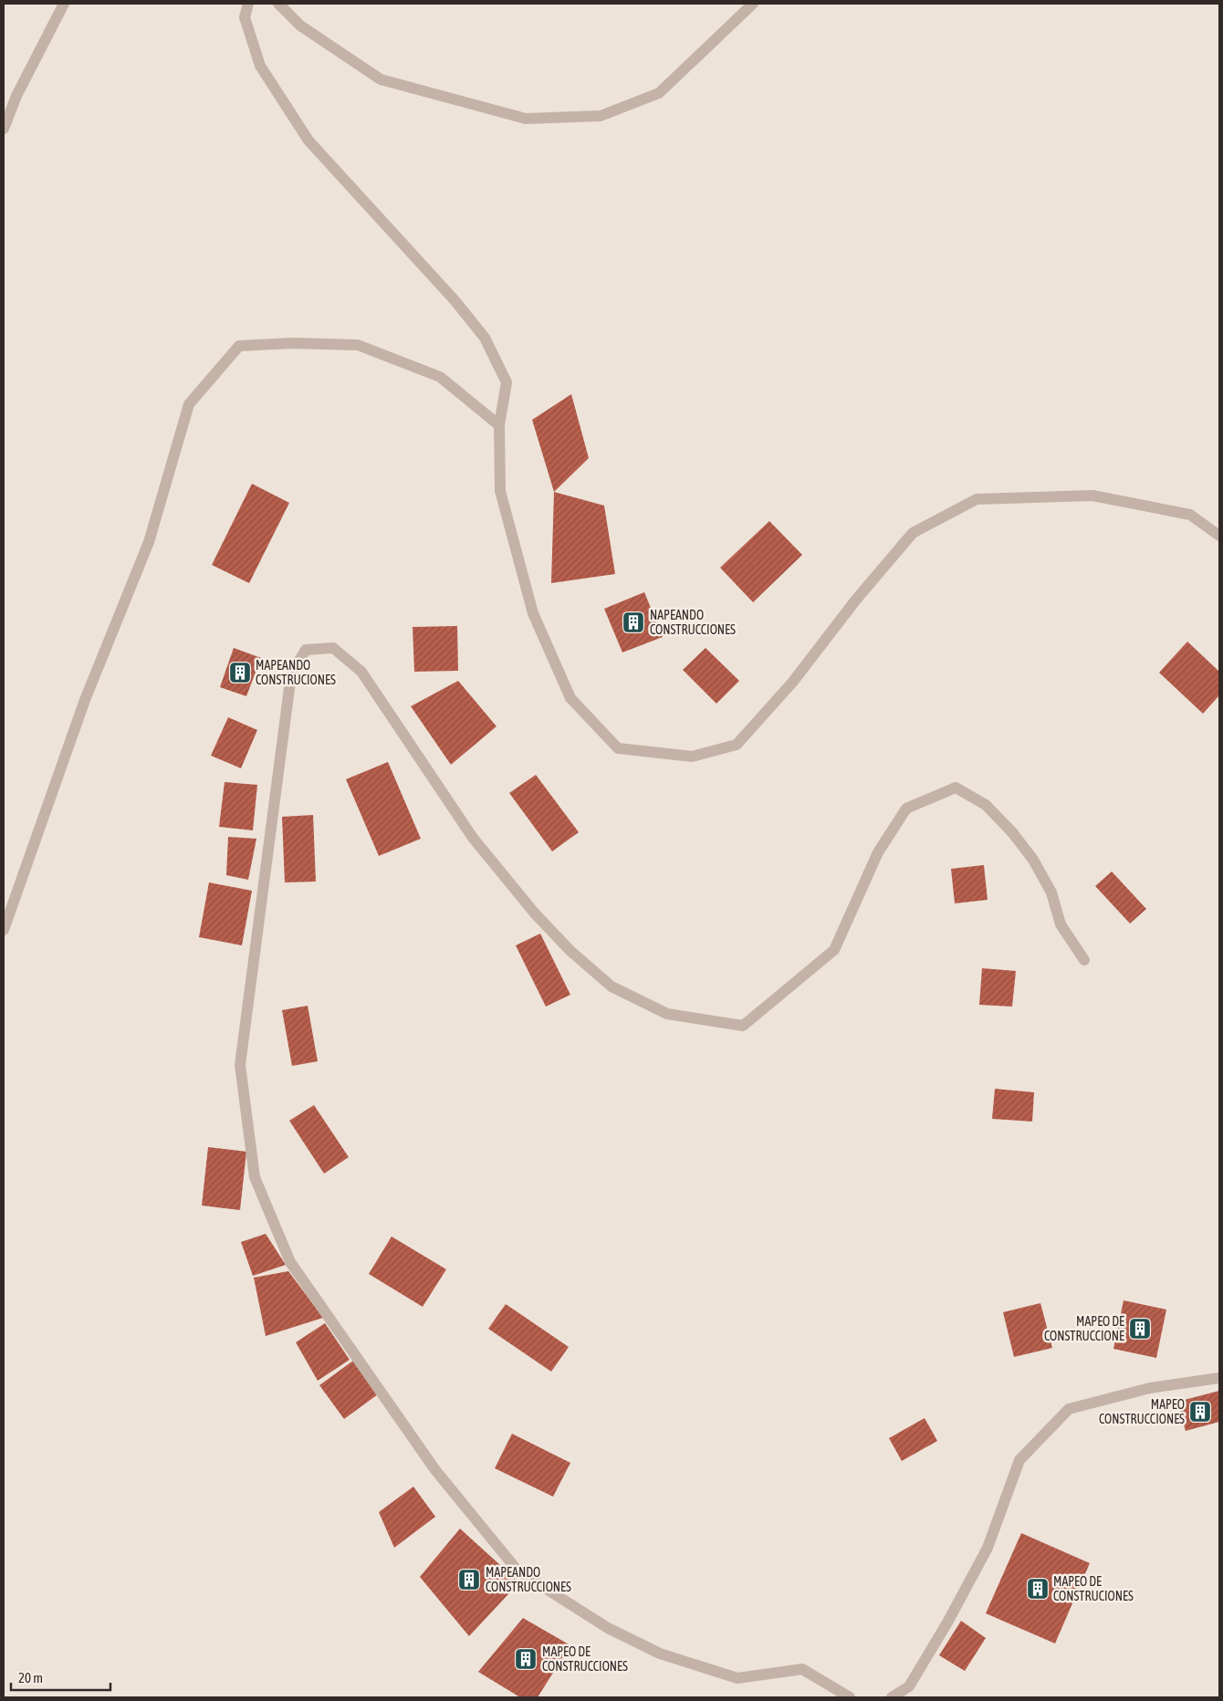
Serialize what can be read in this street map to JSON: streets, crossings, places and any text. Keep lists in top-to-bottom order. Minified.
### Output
{"places":{"building":["NAPEANDO CONSTRUCCIONES","MAPEANDO CONSTRUCIONES","MAPEO DE CONSTRUCCIONE","MAPEO CONSTRUCCIONES","MAPEANDO CONSTRUCCIONES","MAPEO DE CONSTRUCIONES","MAPEO DE CONSTRUCCIONES"]},"scale_bar":"20 m"}
